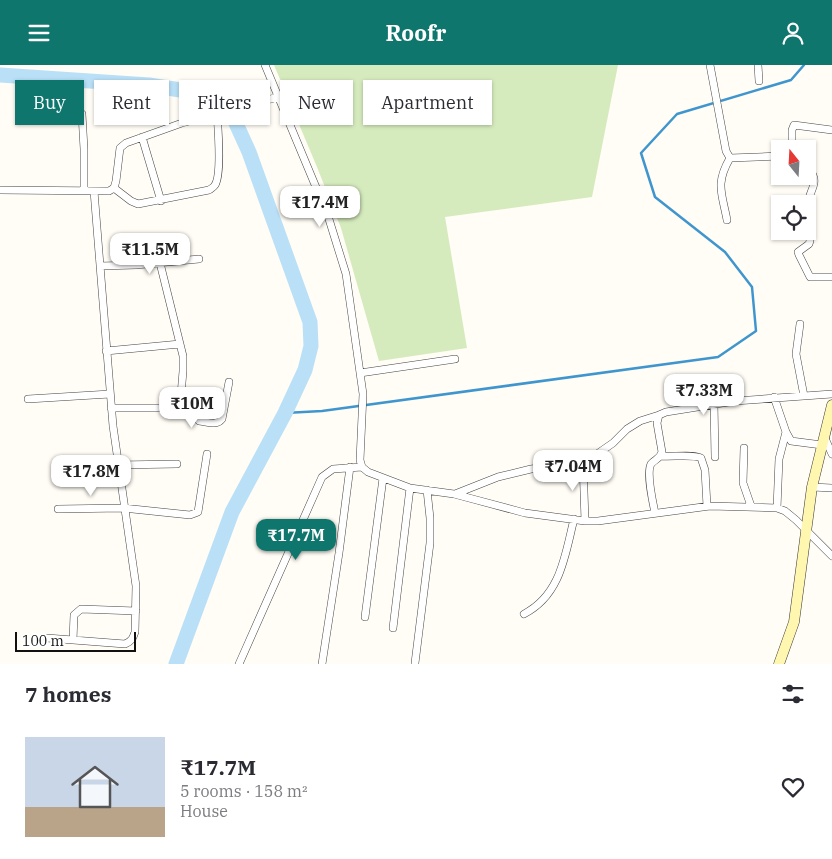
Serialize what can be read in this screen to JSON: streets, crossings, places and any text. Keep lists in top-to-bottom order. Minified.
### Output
{"scale_bar":"100 m","north":"top","page":{"header":"Roofr","chip":["Buy","Rent","Filters","New","Apartment"],"price":["₹17.4M","₹11.5M","₹7.33M","₹10M","₹7.04M","₹17.8M","₹17.7M"],"scale":"100 m","heading":"7 homes","list":[{"name":"₹17.7M","note":"5 rooms · 158 m² · House"}]}}
